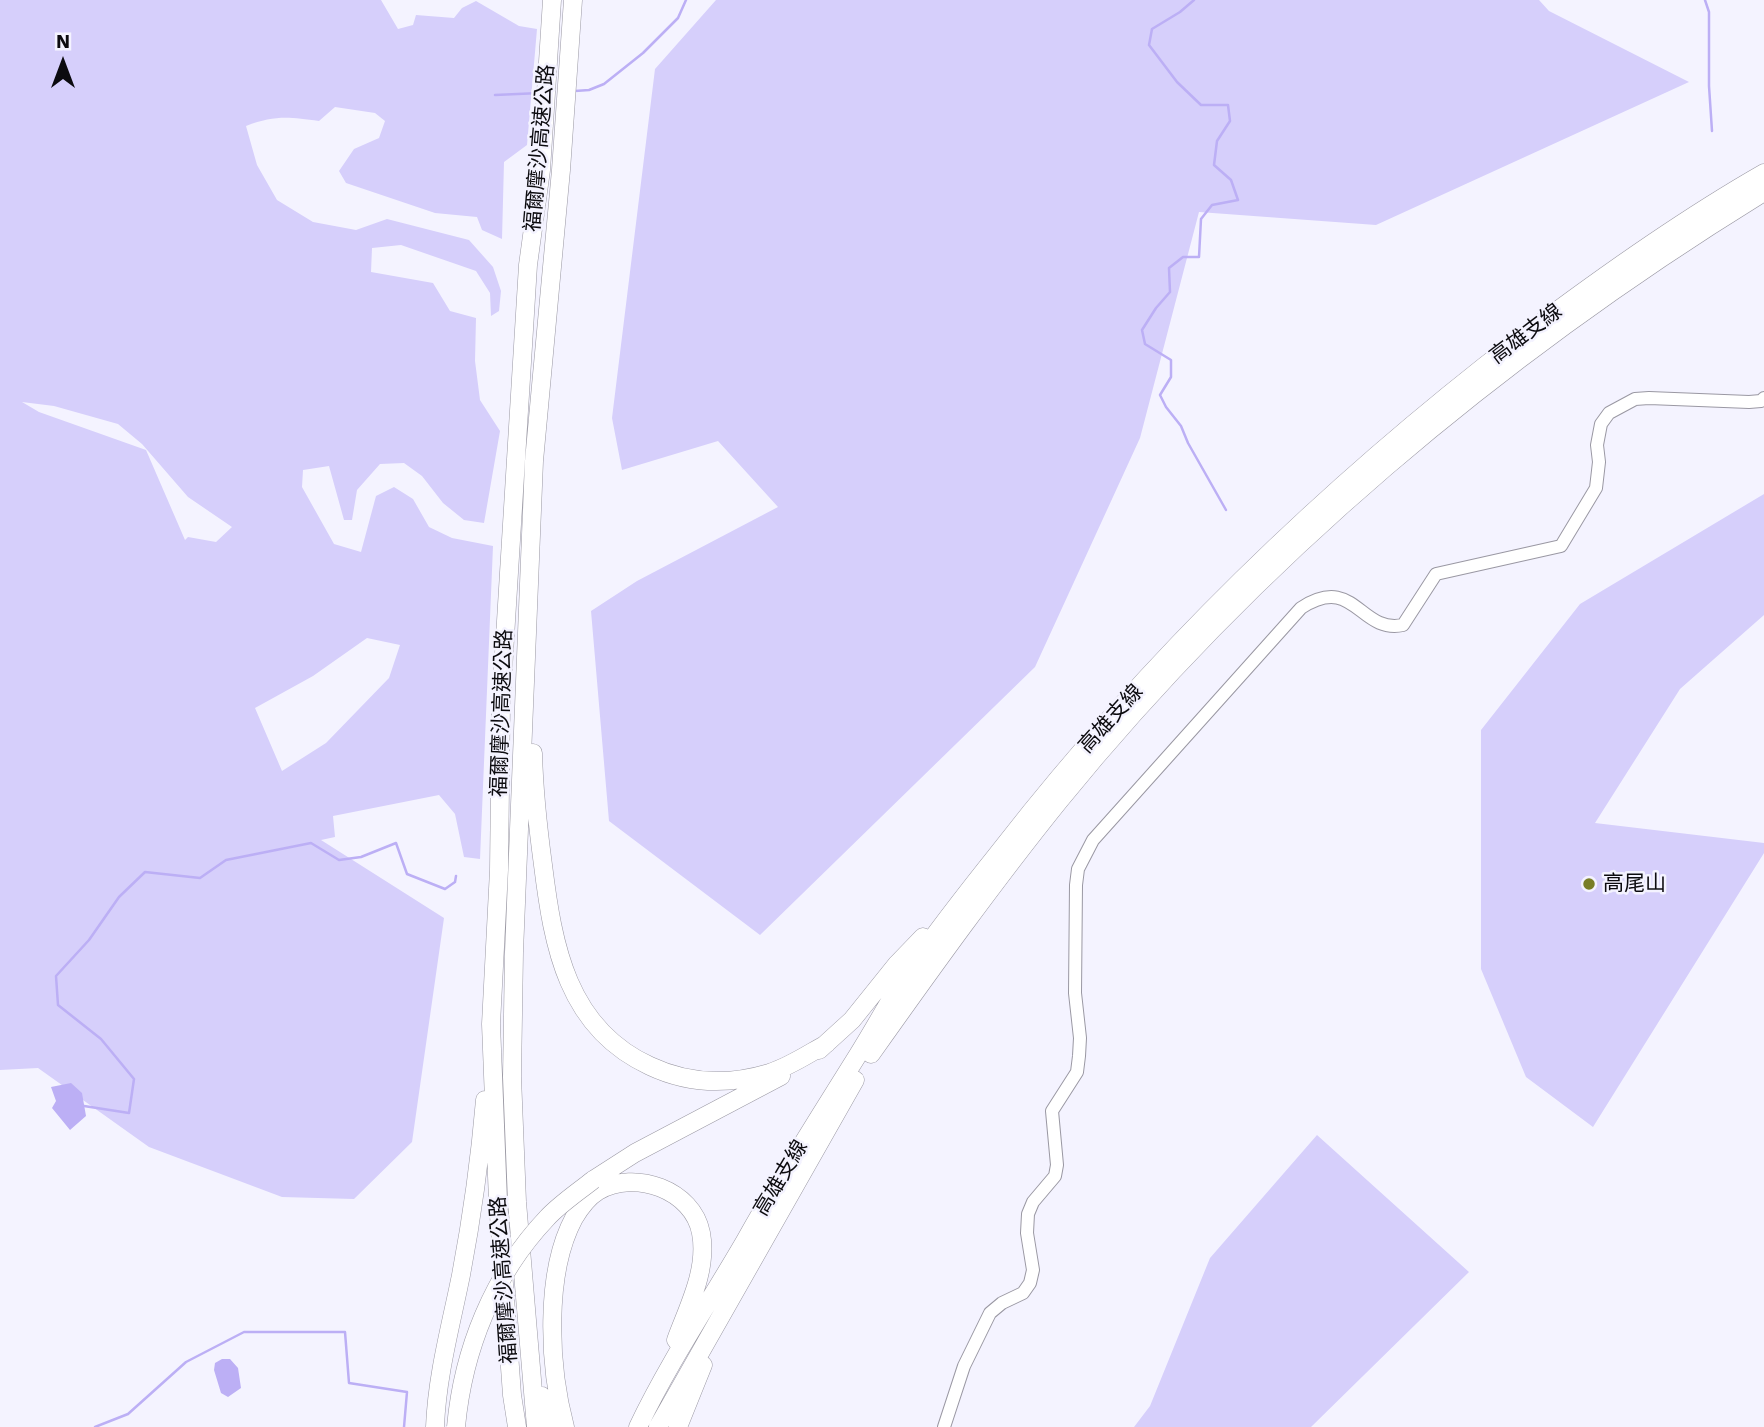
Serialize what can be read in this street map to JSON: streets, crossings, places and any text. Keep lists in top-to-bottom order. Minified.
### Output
{"streets":{"highway":["福爾摩沙高速公路","高雄支線"]},"places":["高尾山"],"north":"top"}
